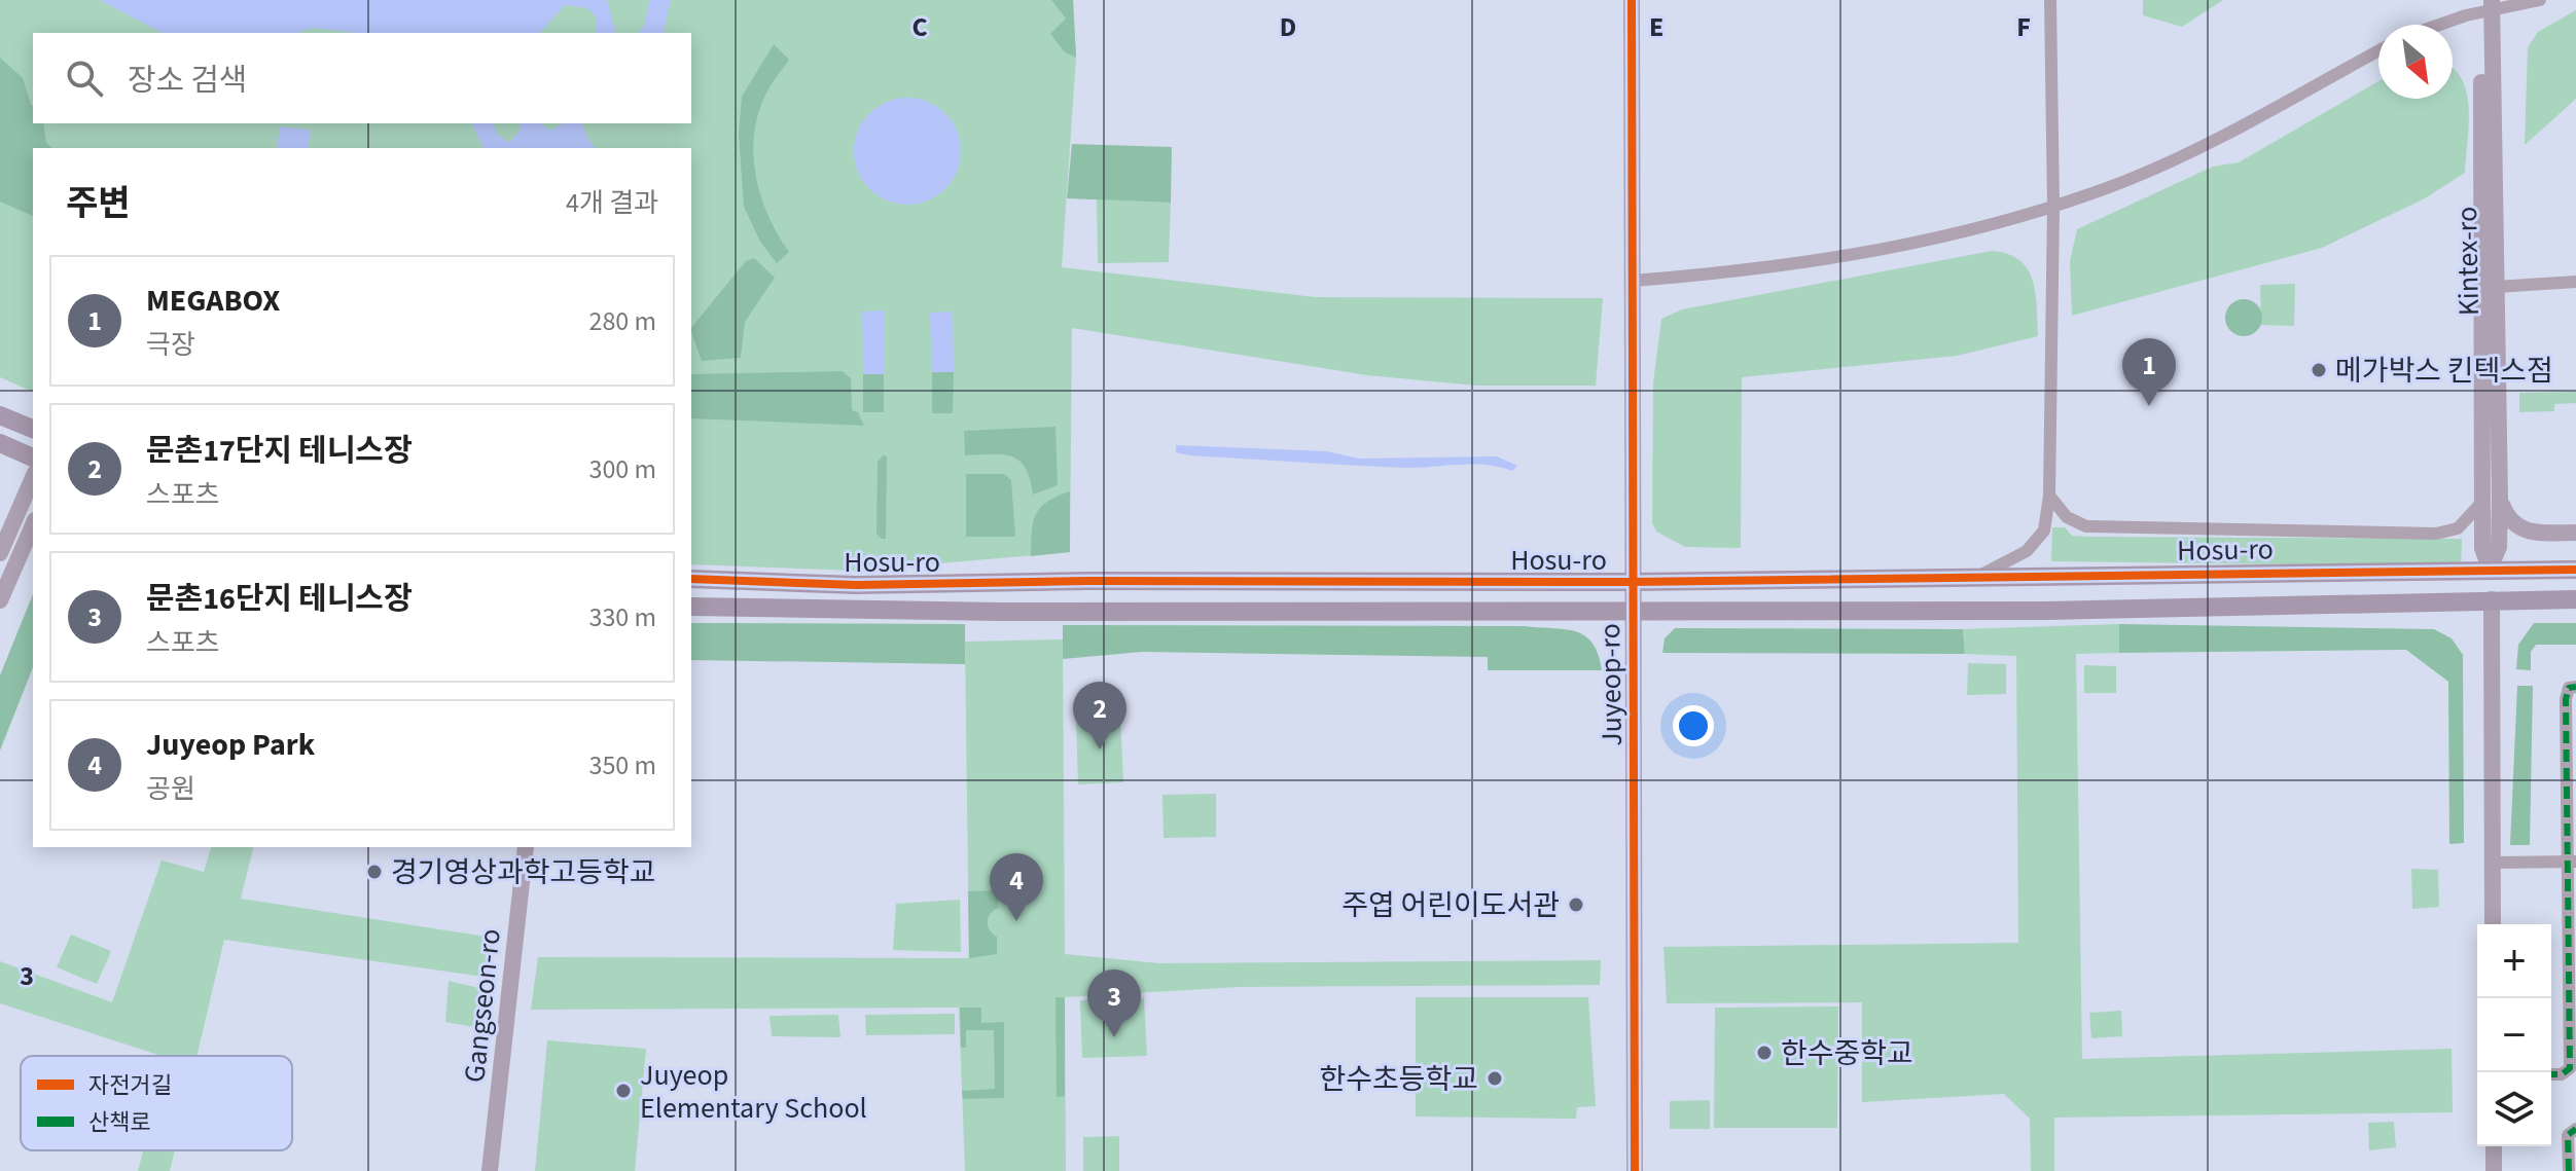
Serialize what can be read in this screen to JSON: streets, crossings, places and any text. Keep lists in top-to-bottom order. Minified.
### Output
{"streets":{"main road":["Kintex-ro","Hosu-ro","Juyeop-ro","Gangseon-ro"]},"crossings":[["Kintex-ro","Hosu-ro"],["Hosu-ro","Juyeop-ro"]],"places":["메가박스 킨텍스점","경기영상과학고등학교","주엽 어린이도서관","한수중학교","한수초등학교","Juyeop Elementary School"],"legend":["자전거길","산책로"],"north":"bottom right","page":{"search":"장소 검색","heading":["주변","4개 결과"],"list":[{"mark":"1","name":"MEGABOX","note":"극장","value":"280 m"},{"mark":"2","name":"문촌17단지 테니스장","note":"스포츠","value":"300 m"},{"mark":"3","name":"문촌16단지 테니스장","note":"스포츠","value":"330 m"},{"mark":"4","name":"Juyeop Park","note":"공원","value":"350 m"}],"pins":["1","2","4","3"],"map_buttons":["+","−"]},"grid":{"columns":["C","D","E","F"],"rows":["3"]}}
